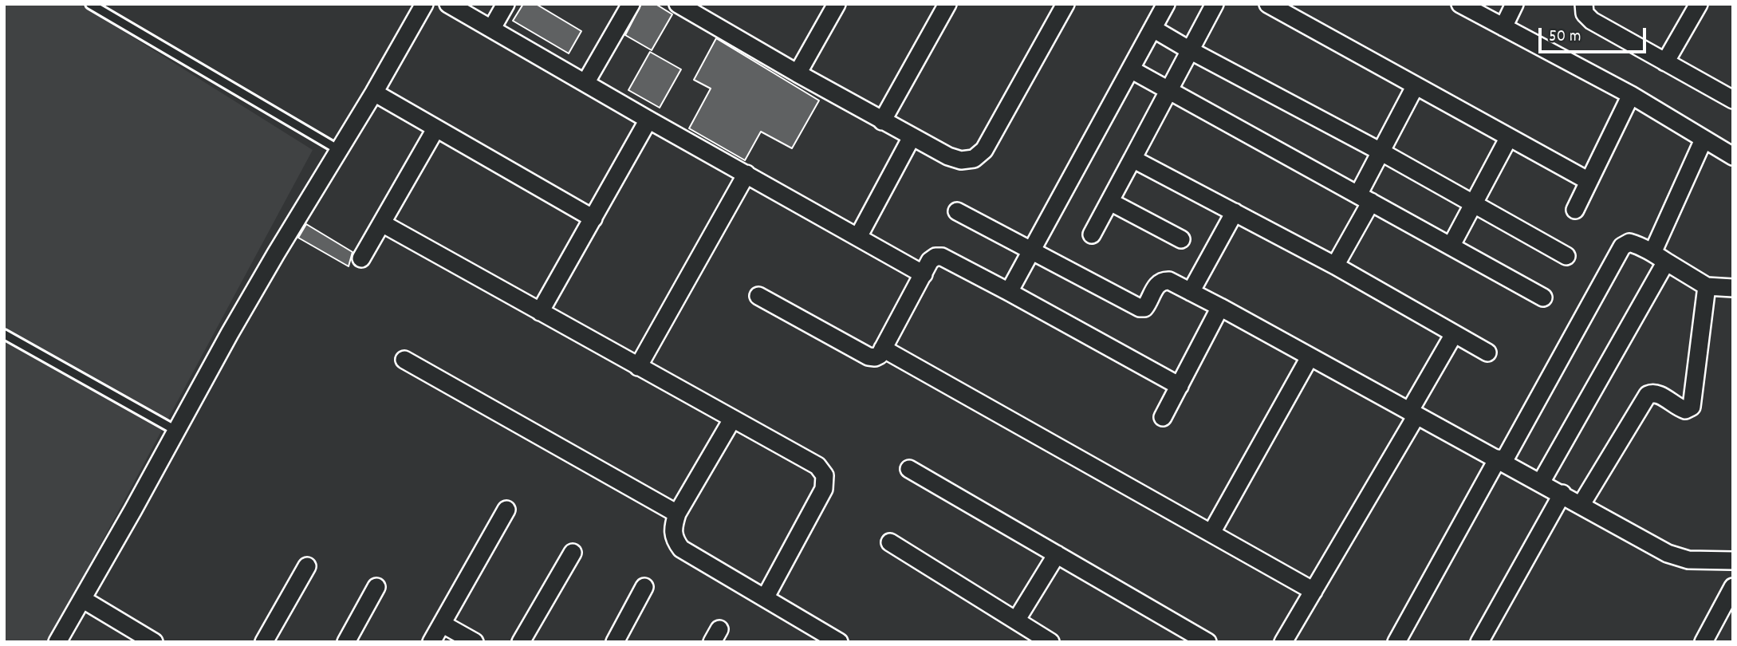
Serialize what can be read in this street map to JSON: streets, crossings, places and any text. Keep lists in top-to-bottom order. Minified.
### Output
{"scale_bar":"50 m"}
